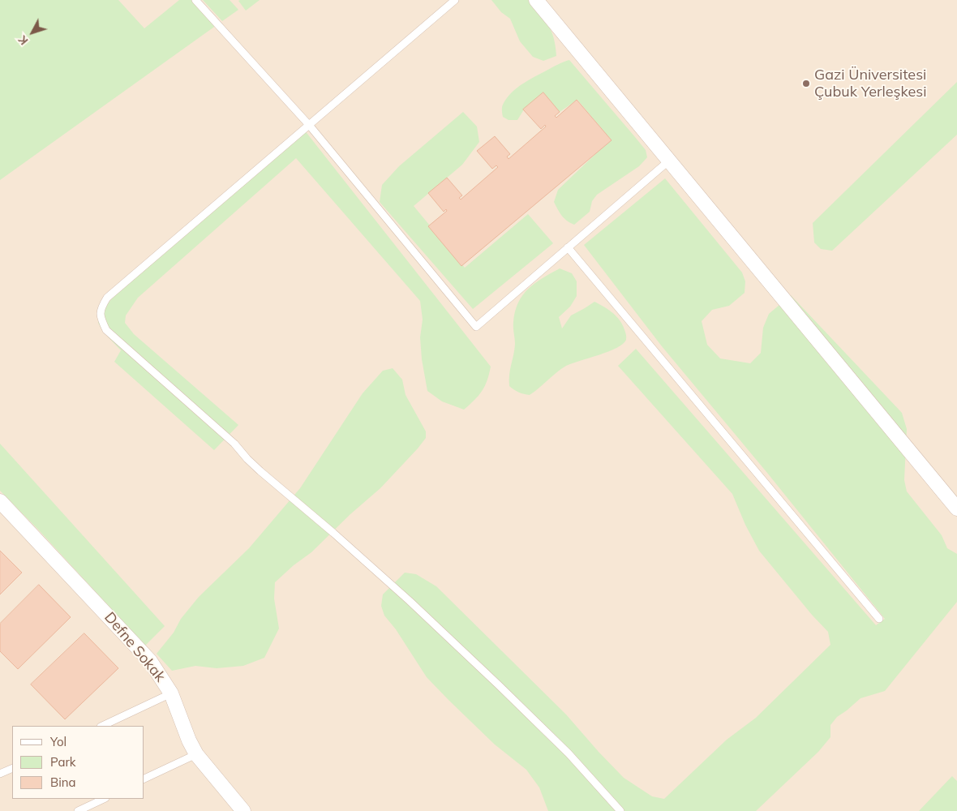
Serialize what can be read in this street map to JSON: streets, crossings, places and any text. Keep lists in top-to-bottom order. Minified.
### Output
{"streets":{"street":["Defne Sokak"]},"places":["Gazi Üniversitesi Çubuk Yerleşkesi"],"legend":["Yol","Park","Bina"],"north":"bottom left"}
